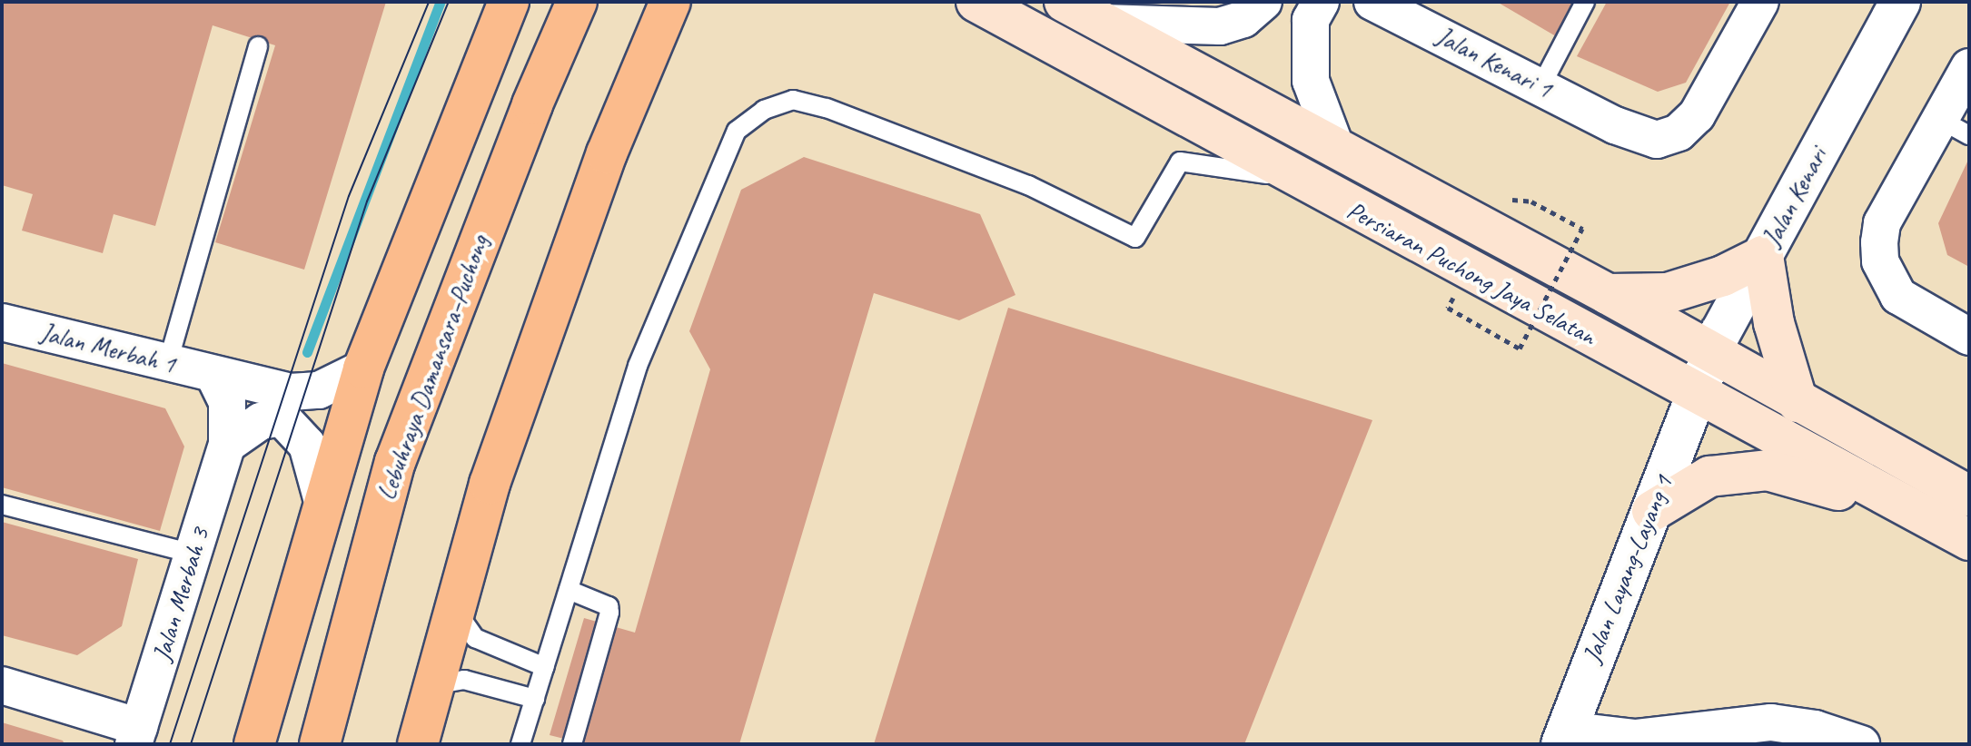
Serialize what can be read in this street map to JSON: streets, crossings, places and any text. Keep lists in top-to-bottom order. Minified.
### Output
{"streets":{"highway":["Lebuhraya Damansara–Puchong"],"main road":["Persiaran Puchong Jaya Selatan"],"street":["Jalan Kenari 1","Jalan Kenari","Jalan Merbah 1","Jalan Layang-Layang 1","Jalan Merbah 3"]},"crossings":[["Jalan Kenari","Persiaran Puchong Jaya Selatan"],["Jalan Kenari","Jalan Layang-Layang 1"],["Persiaran Puchong Jaya Selatan","Jalan Layang-Layang 1"]]}
